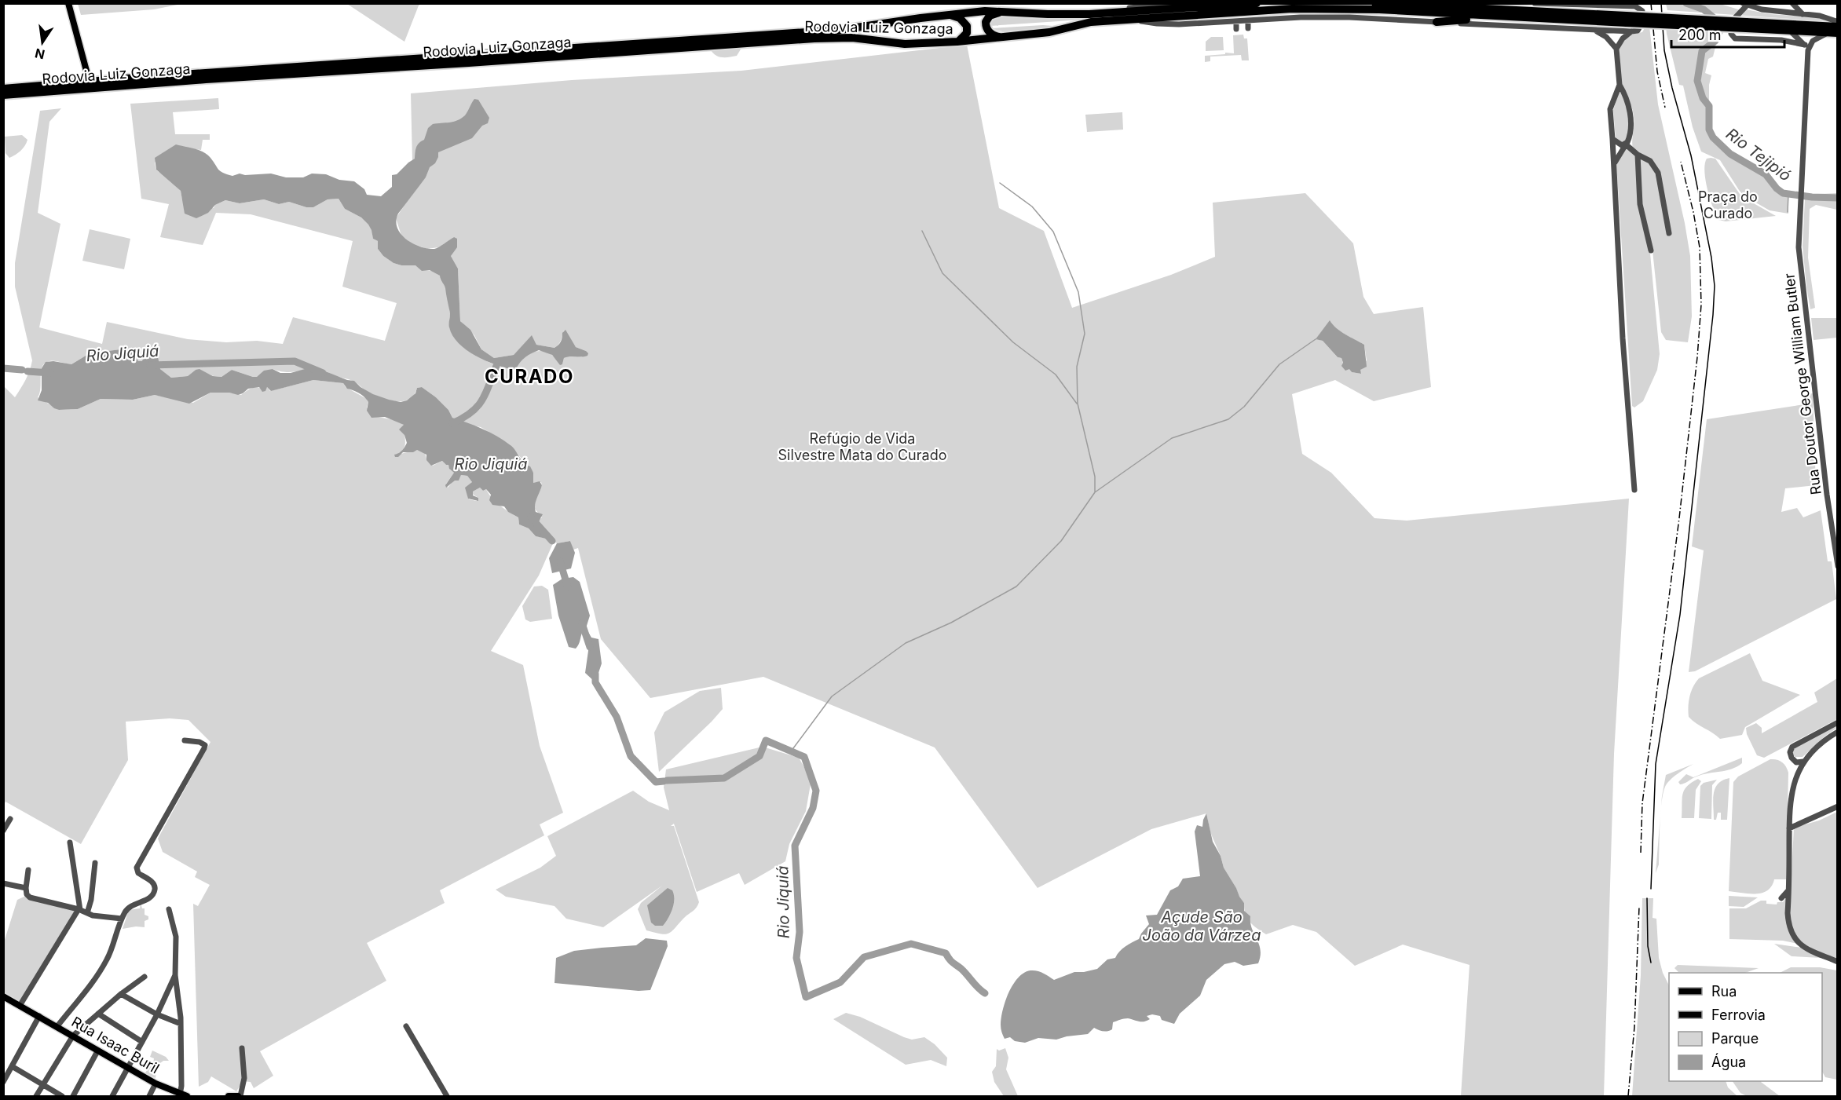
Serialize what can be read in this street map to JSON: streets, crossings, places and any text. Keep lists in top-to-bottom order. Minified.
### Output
{"streets":{"highway":["Rodovia Luiz Gonzaga"],"main road":["Rua Isaac Buril"],"street":["Rua Doutor George William Butler"]},"districts":["CURADO"],"water":["Rio Tejipió","Rio Jiquiá","Açude São João da Várzea"],"parks":["Praça do Curado","Refúgio de Vida Silvestre Mata do Curado"],"legend":["Rua","Ferrovia","Parque","Água"],"scale_bar":"200 m","north":"bottom"}
